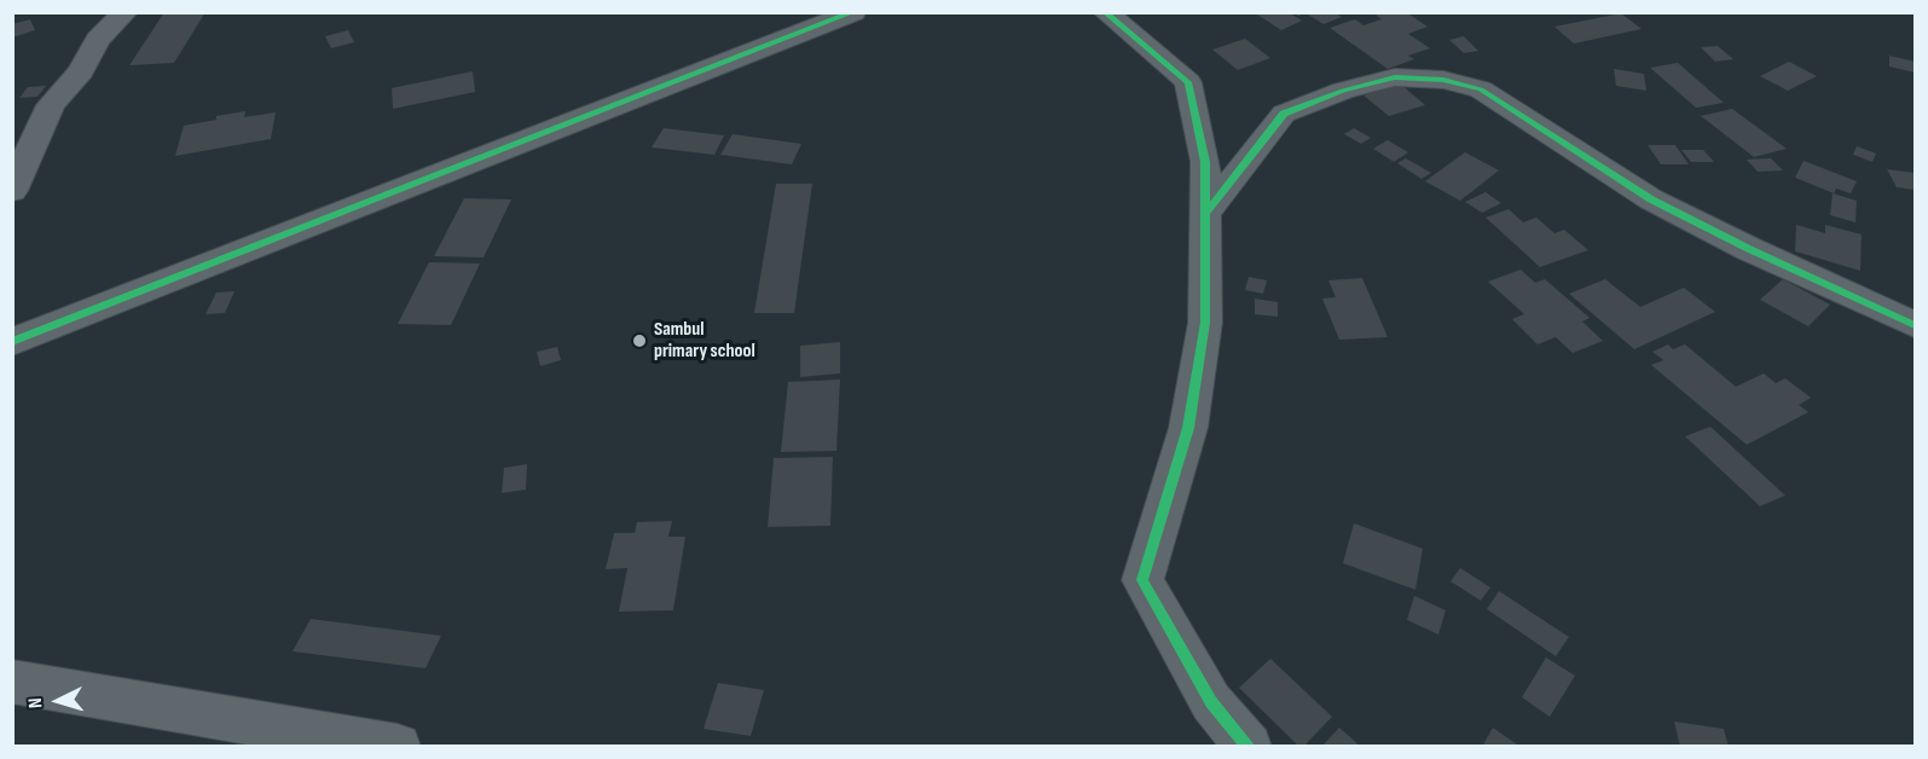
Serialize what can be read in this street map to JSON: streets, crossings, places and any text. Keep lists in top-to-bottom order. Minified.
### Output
{"places":["Sambul primary school"],"north":"left"}
